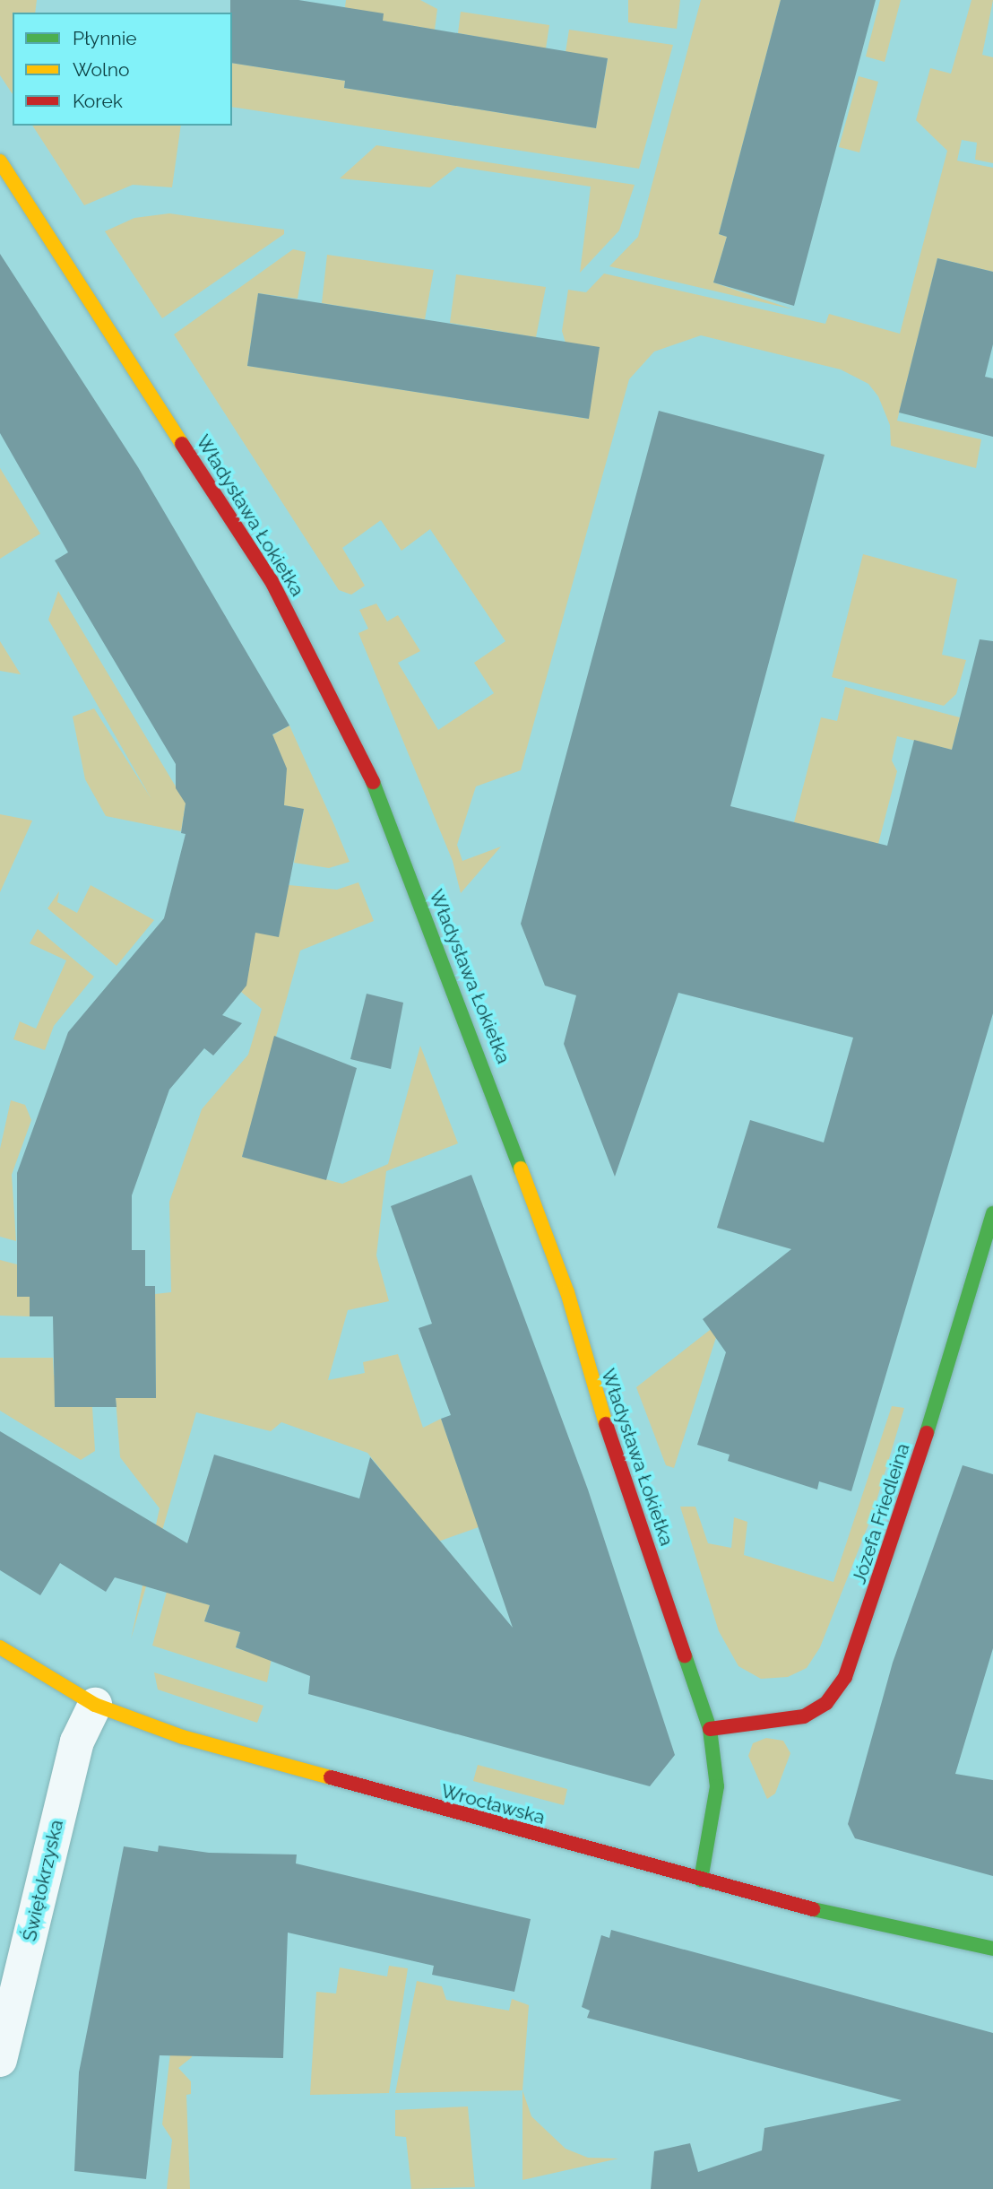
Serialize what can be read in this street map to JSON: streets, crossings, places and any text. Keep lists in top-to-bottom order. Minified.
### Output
{"streets":{"street":["Władysława Łokietka","Józefa Friedleina","Wrocławska","Świętokrzyska"]},"crossings":[["Władysława Łokietka","Józefa Friedleina"],["Władysława Łokietka","Wrocławska"],["Wrocławska","Świętokrzyska"]],"legend":["Płynnie","Wolno","Korek"]}
